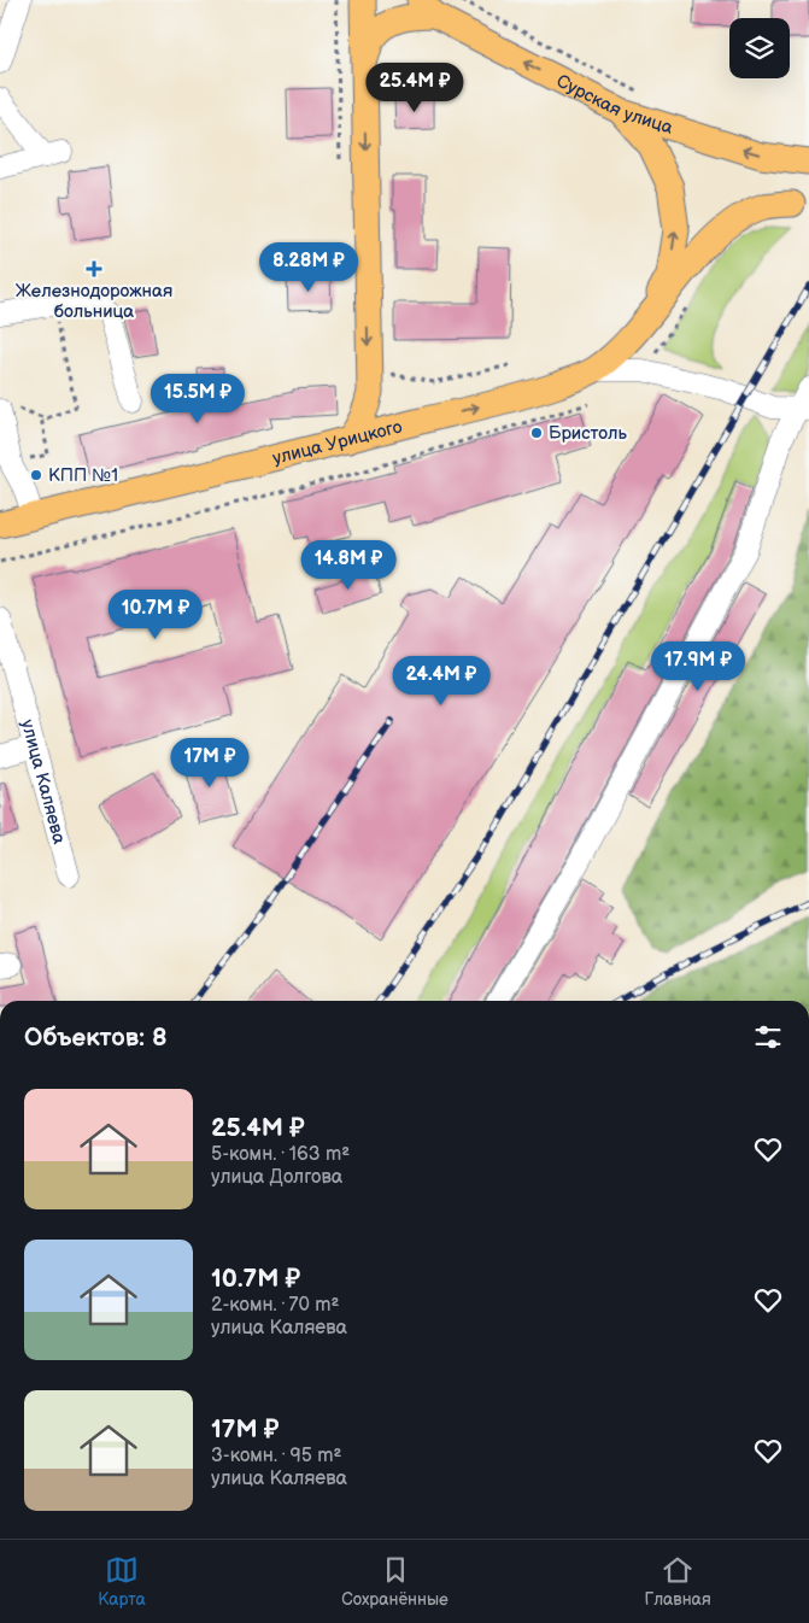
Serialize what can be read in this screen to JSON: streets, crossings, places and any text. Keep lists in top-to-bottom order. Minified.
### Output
{"streets":{"main road":["Сурская улица","улица Урицкого"],"street":["улица Каляева"]},"one_way":["Сурская улица"],"places":{"health":["Железнодорожная больница"],"other":["Бристоль","КПП №1"]},"page":{"price":["25.4M ₽","8.28M ₽","15.5M ₽","14.8M ₽","10.7M ₽","17.9M ₽","24.4M ₽","17M ₽"],"heading":"Объектов: 8","list":[{"name":"25.4M ₽","note":"5-комн. · 163 m² · улица Долгова"},{"name":"10.7M ₽","note":"2-комн. · 70 m² · улица Каляева"},{"name":"17M ₽","note":"3-комн. · 95 m² · улица Каляева"}],"tabs":["Карта","Сохранённые","Главная"]}}
